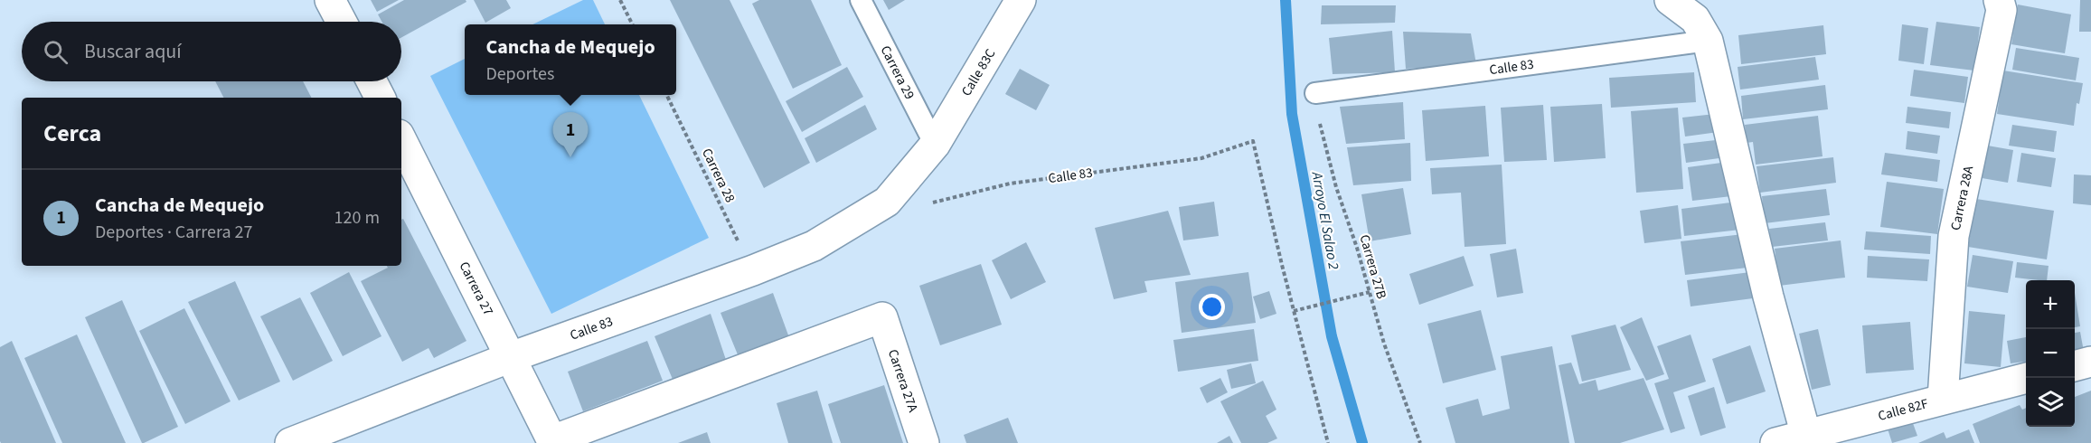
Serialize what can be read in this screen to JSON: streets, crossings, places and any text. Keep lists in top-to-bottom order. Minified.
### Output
{"streets":{"street":["Calle 83","Calle 83C","Carrera 28A","Carrera 27","Carrera 27A","Calle 82F"],"lane":["Carrera 29"],"path":["Carrera 28","Carrera 27B"]},"crossings":[["Calle 83","Carrera 29"],["Calle 83","Calle 83C"],["Calle 83","Carrera 28"],["Calle 83","Carrera 27B"],["Calle 83","Carrera 27"],["Carrera 29","Calle 83C"],["Carrera 28A","Calle 82F"],["Carrera 27","Carrera 27A"]],"water":["Arroyo El Salao 2"],"page":{"search":"Buscar aquí","popup":["Cancha de Mequejo","Deportes"],"heading":"Cerca","pins":"1","list":[{"mark":"1","name":"Cancha de Mequejo","note":"Deportes · Carrera 27","value":"120 m"}],"map_buttons":["+","−"]}}
